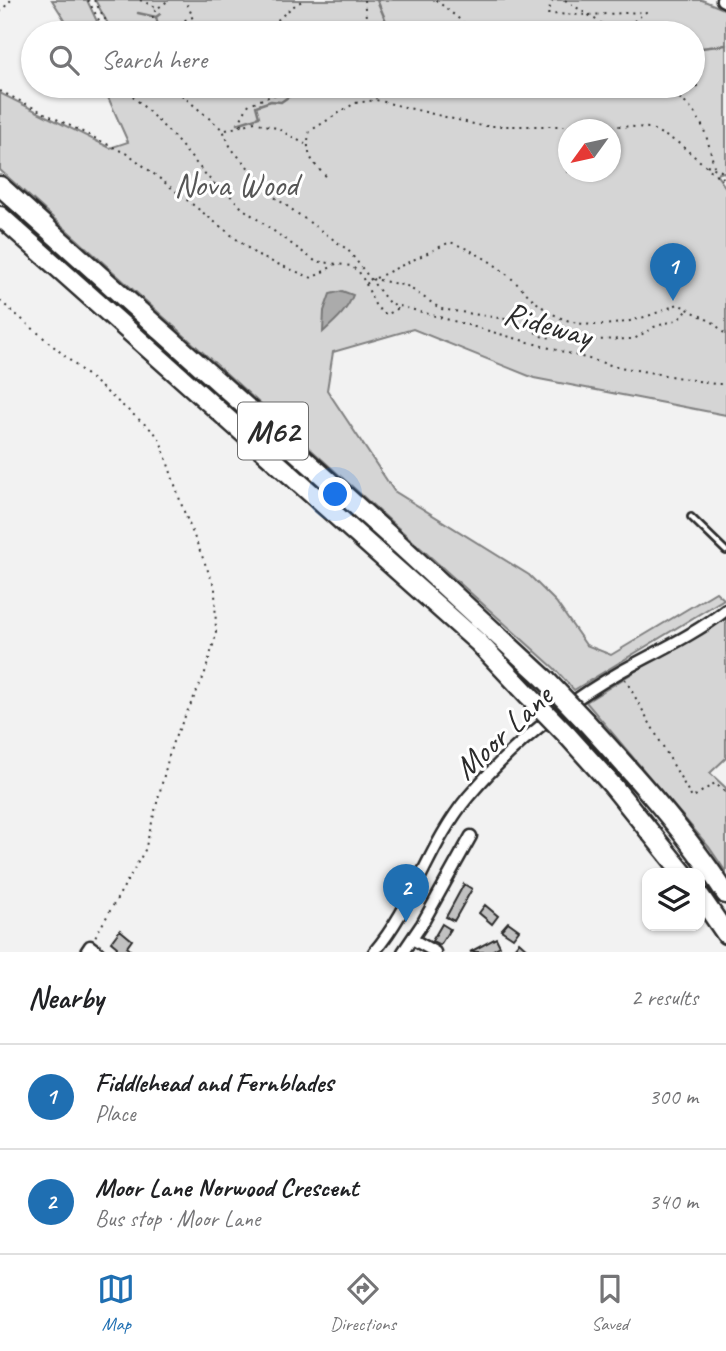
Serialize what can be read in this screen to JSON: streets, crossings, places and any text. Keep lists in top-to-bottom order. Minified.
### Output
{"streets":{"highway":["M62"],"street":["Moor Lane"],"path":["Rideway"]},"parks":["Nova Wood"],"north":"bottom left","page":{"search":"Search here","pins":["1","2"],"heading":["Nearby","2 results"],"list":[{"mark":"1","name":"Fiddlehead and Fernblades","note":"Place","value":"300 m"},{"mark":"2","name":"Moor Lane Norwood Crescent","note":"Bus stop · Moor Lane","value":"340 m"}],"nav":["Map","Directions","Saved"]}}
